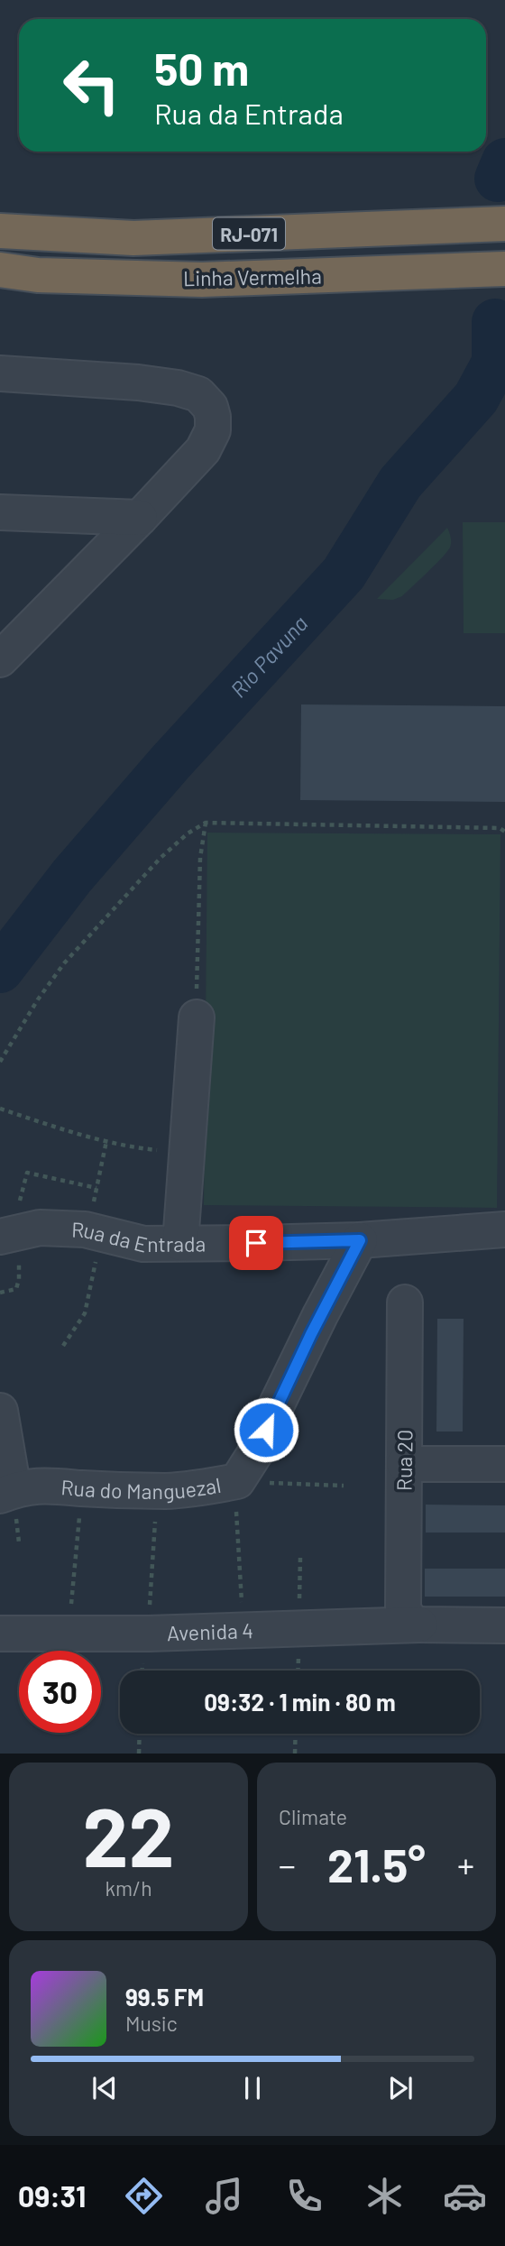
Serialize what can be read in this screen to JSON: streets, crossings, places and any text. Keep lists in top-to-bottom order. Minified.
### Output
{"streets":{"highway":["RJ-071","Linha Vermelha"],"street":["Rua da Entrada","Rua 20","Rua do Manguezal","Avenida 4"]},"crossings":[["Rua da Entrada","Rua do Manguezal"],["Rua 20","Avenida 4"]],"water":["Rio Pavuna"],"page":{"turn":["50 m","Rua da Entrada"],"limit":"30","trip":"09:32 · 1 min · 80 m","tile":[["22","km/h"],"Climate"],"heat":["−","21.5°","+"],"song":["99.5 FM","Music"],"tabs":"09:31"}}
